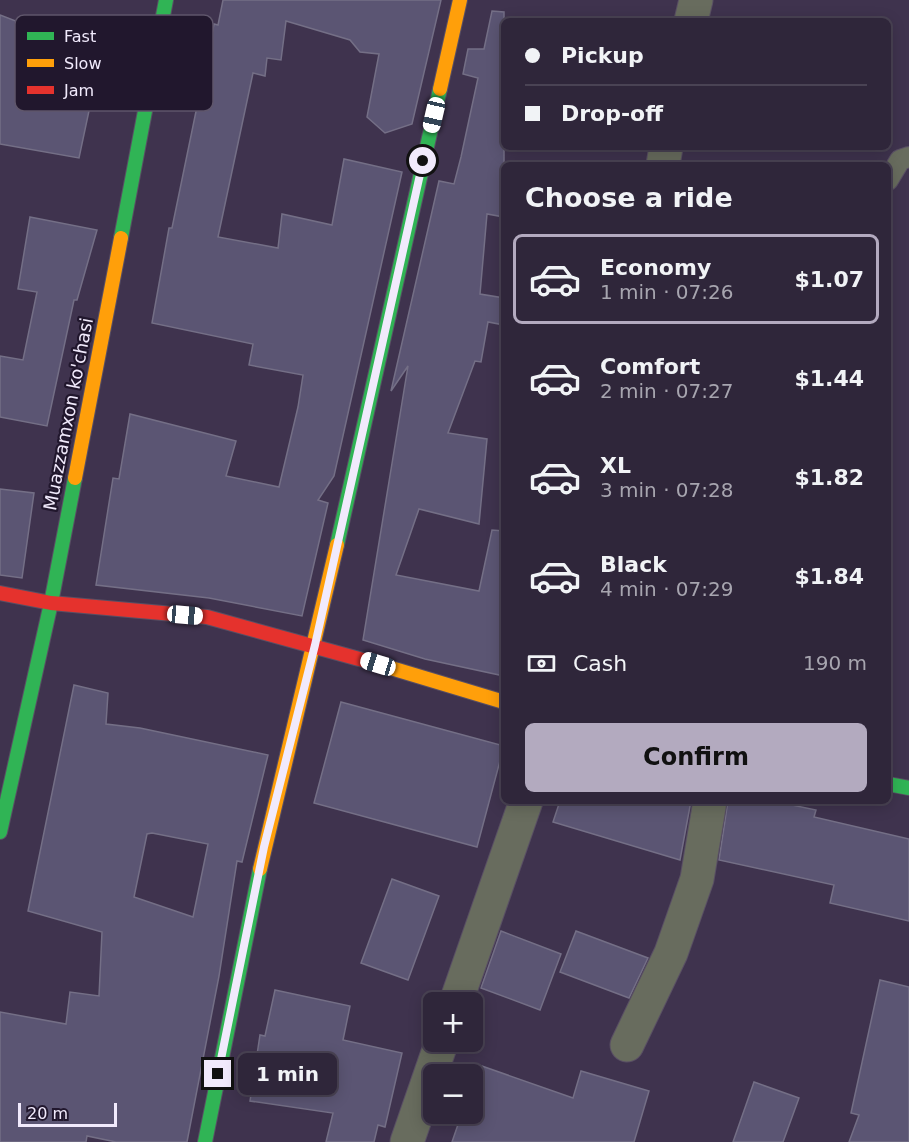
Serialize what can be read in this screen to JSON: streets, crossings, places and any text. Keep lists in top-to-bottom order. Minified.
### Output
{"streets":{"street":["Muazzamxon ko'chasi"]},"legend":["Fast","Slow","Jam"],"scale_bar":"20 m","page":{"banner":["Pickup","Drop-off"],"heading":"Choose a ride","list":[{"name":"Economy","note":"1 min · 07:26","value":"$1.07"},{"name":"Comfort","note":"2 min · 07:27","value":"$1.44"},{"name":"XL","note":"3 min · 07:28","value":"$1.82"},{"name":"Black","note":"4 min · 07:29","value":"$1.84"}],"pay":["Cash","190 m"],"buttons":"Confirm","map_buttons":["+","−"],"bubble":"1 min","scale":"20 m"}}
